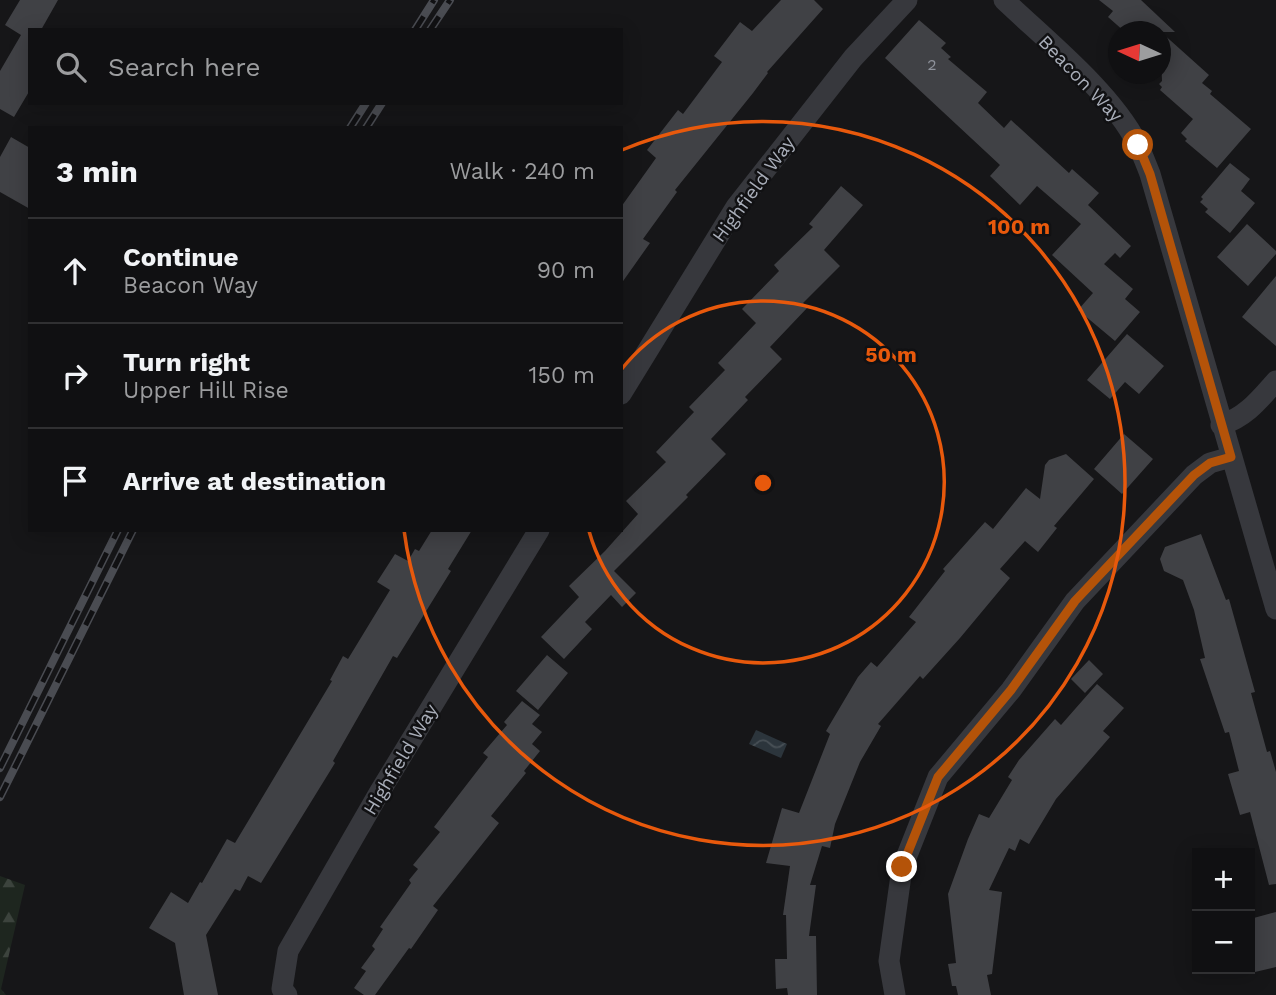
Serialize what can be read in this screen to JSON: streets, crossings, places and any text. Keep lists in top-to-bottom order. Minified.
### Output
{"streets":{"street":["Beacon Way","Highfield Way"]},"house_numbers":["2"],"north":"left","page":{"search":"Search here","heading":["3 min","Walk · 240 m"],"list":[["Continue","Beacon Way","90 m"],["Turn right","Upper Hill Rise","150 m"],"Arrive at destination"],"map_buttons":["+","−"]},"rings":["100 m","50 m"]}
